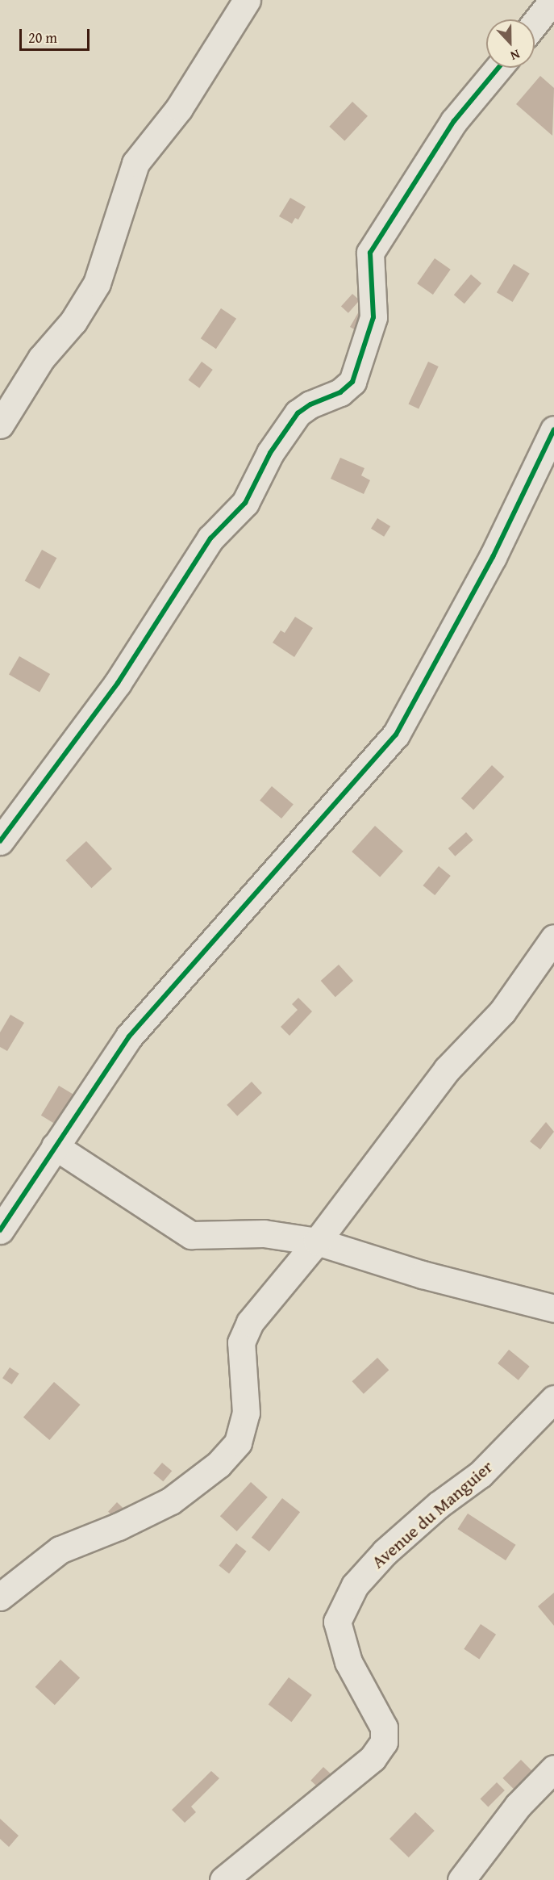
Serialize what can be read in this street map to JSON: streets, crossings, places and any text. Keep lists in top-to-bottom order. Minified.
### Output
{"streets":{"street":["Avenue du Manguier"]},"scale_bar":"20 m","north":"bottom"}
